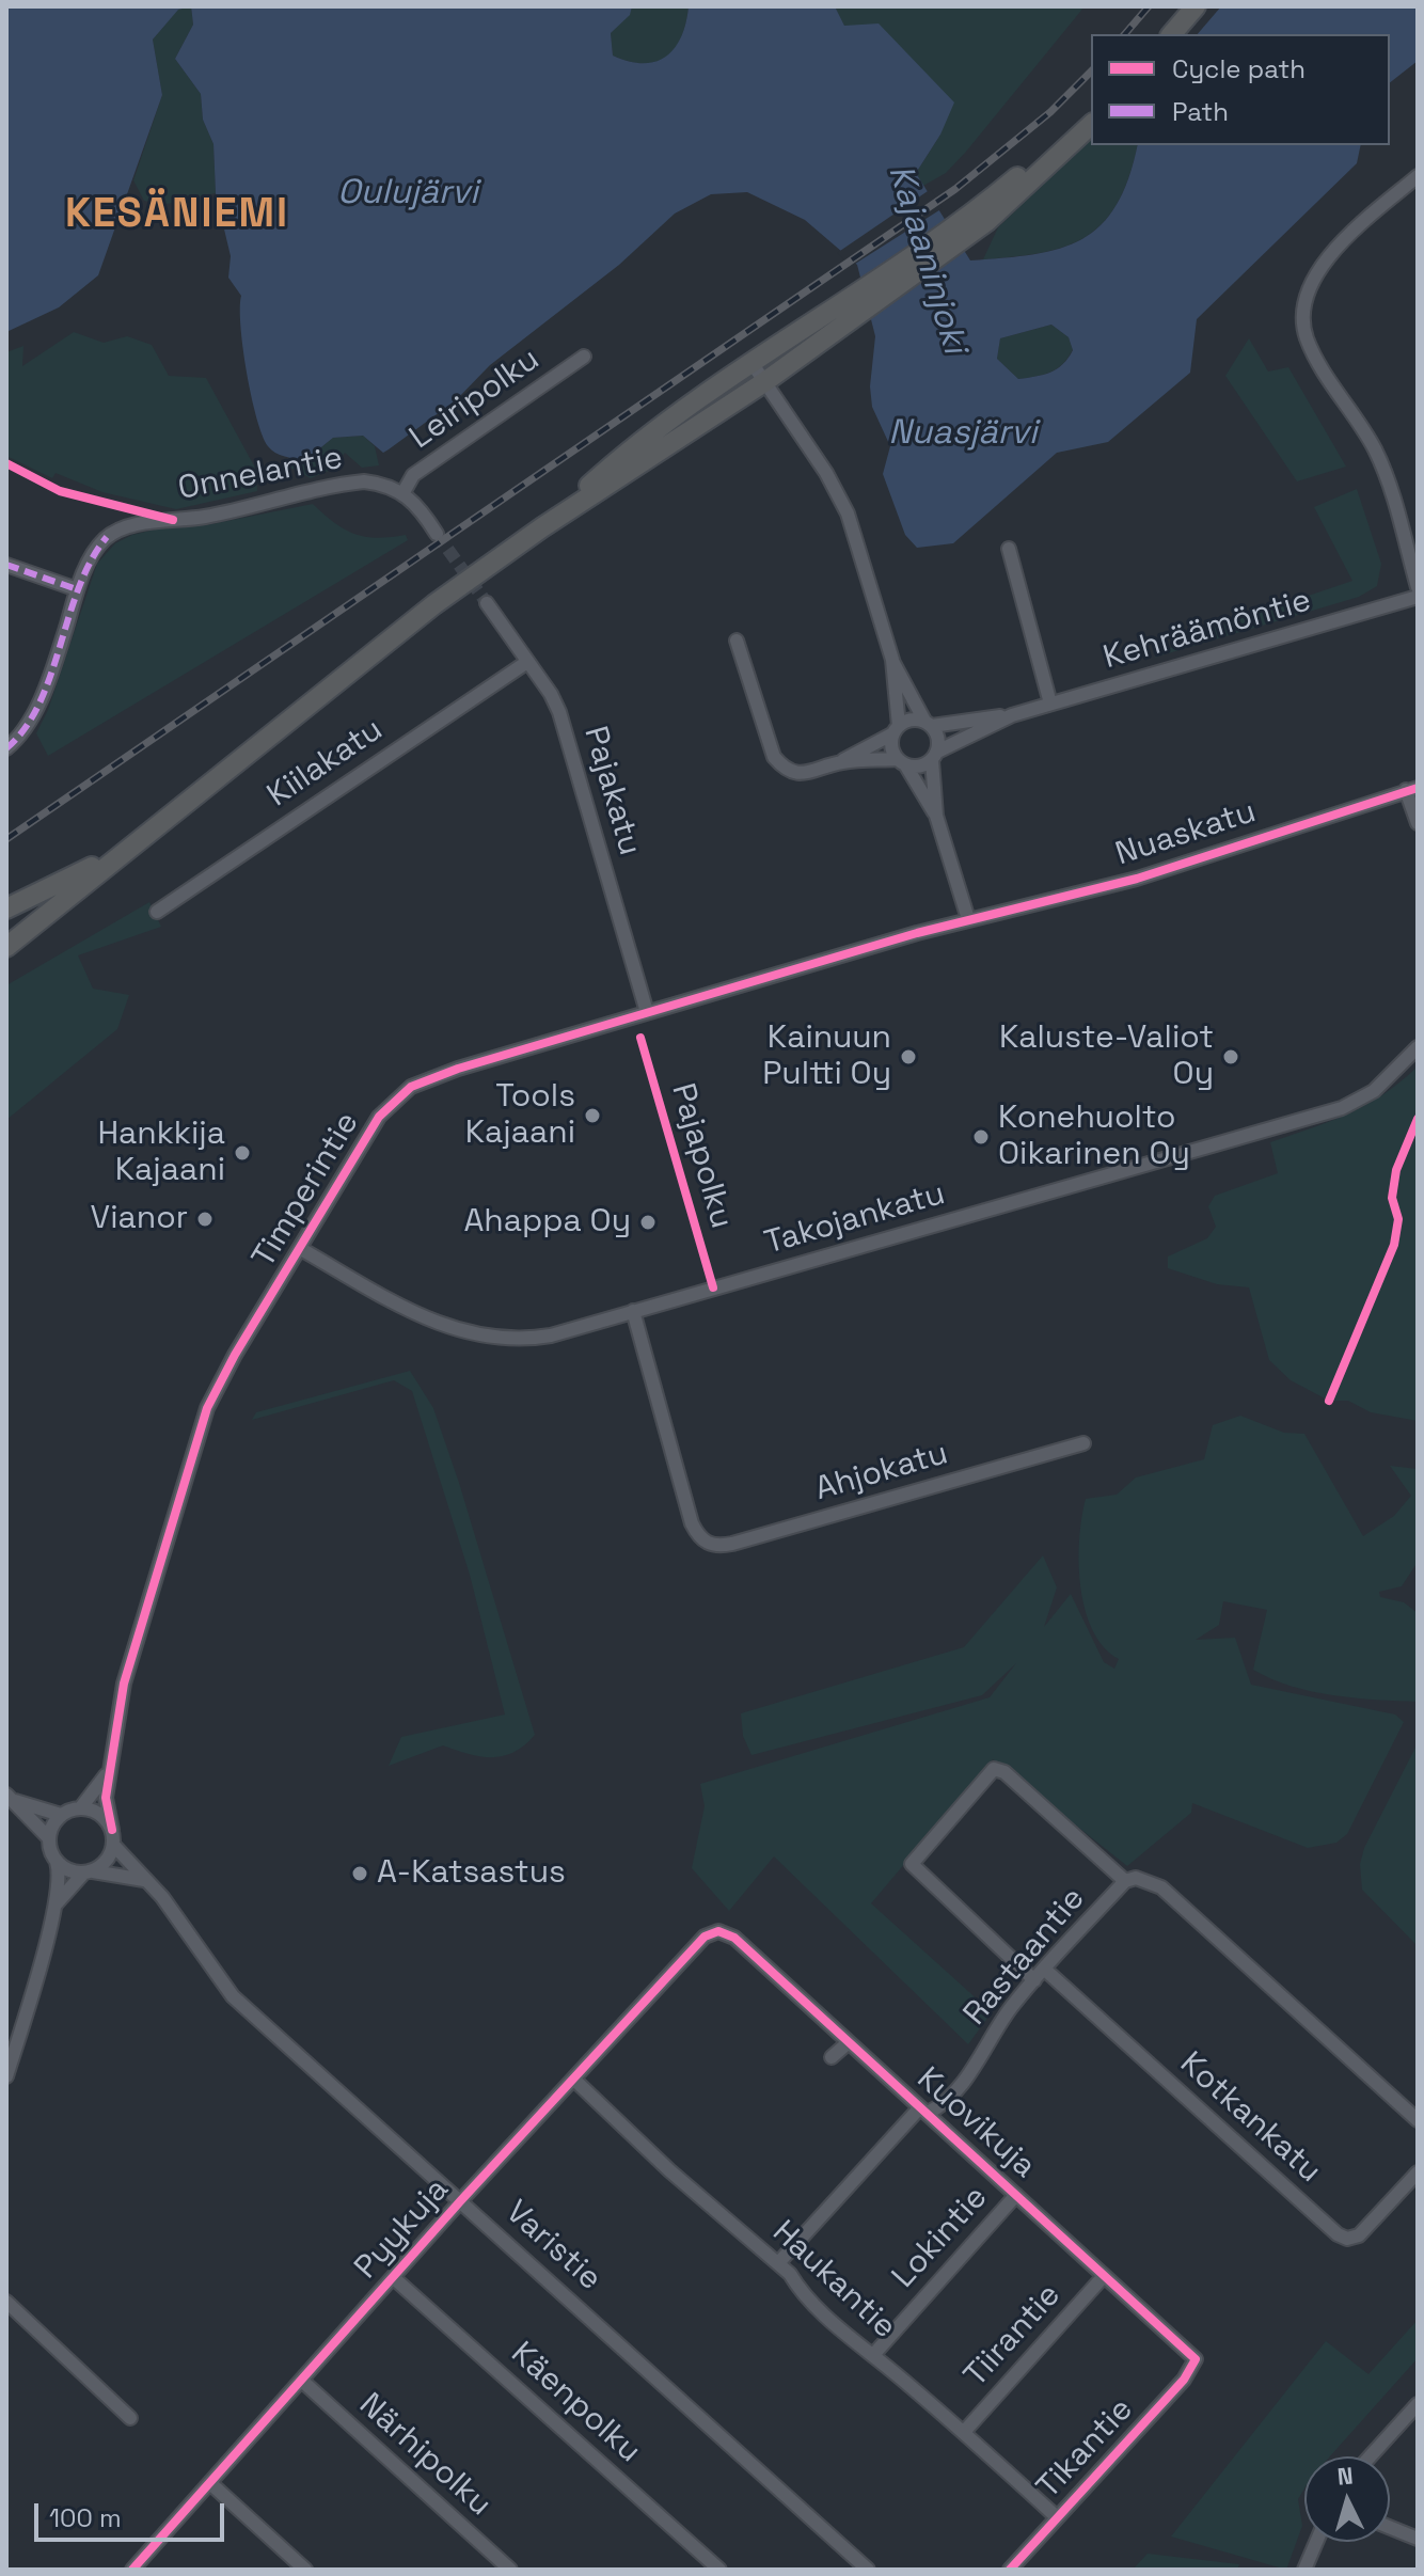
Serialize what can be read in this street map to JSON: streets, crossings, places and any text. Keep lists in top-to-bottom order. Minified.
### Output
{"streets":{"street":["Leiripolku","Onnelantie","Kehräämöntie","Kiilakatu","Pajakatu","Nuaskatu","Timperintie","Takojankatu","Ahjokatu","Rastaantie","Kotkankatu","Kuovikuja","Pyykuja","Lokintie","Varistie","Haukantie","Tiirantie","Käenpolku","Tikantie","Närhipolku"],"cycle path":["Pajapolku"]},"crossings":[["Leiripolku","Onnelantie"],["Kiilakatu","Pajakatu"],["Pajakatu","Timperintie"],["Nuaskatu","Timperintie"],["Timperintie","Takojankatu"],["Timperintie","Varistie"],["Takojankatu","Ahjokatu"],["Rastaantie","Kotkankatu"],["Rastaantie","Kuovikuja"],["Rastaantie","Haukantie"],["Kuovikuja","Pyykuja"],["Kuovikuja","Lokintie"],["Kuovikuja","Tiirantie"],["Kuovikuja","Tikantie"],["Pyykuja","Varistie"],["Pyykuja","Haukantie"],["Pyykuja","Käenpolku"],["Pyykuja","Närhipolku"],["Lokintie","Haukantie"],["Haukantie","Tiirantie"],["Haukantie","Tikantie"]],"districts":["KESÄNIEMI"],"water":["Oulujärvi","Kajaaninjoki","Nuasjärvi"],"places":["Kainuun Pultti Oy","Kaluste-Valiot Oy","Tools Kajaani","Konehuolto Oikarinen Oy","Hankkija Kajaani","Vianor","Ahappa Oy","A-Katsastus"],"legend":["Cycle path","Path"],"scale_bar":"100 m","north":"top"}
